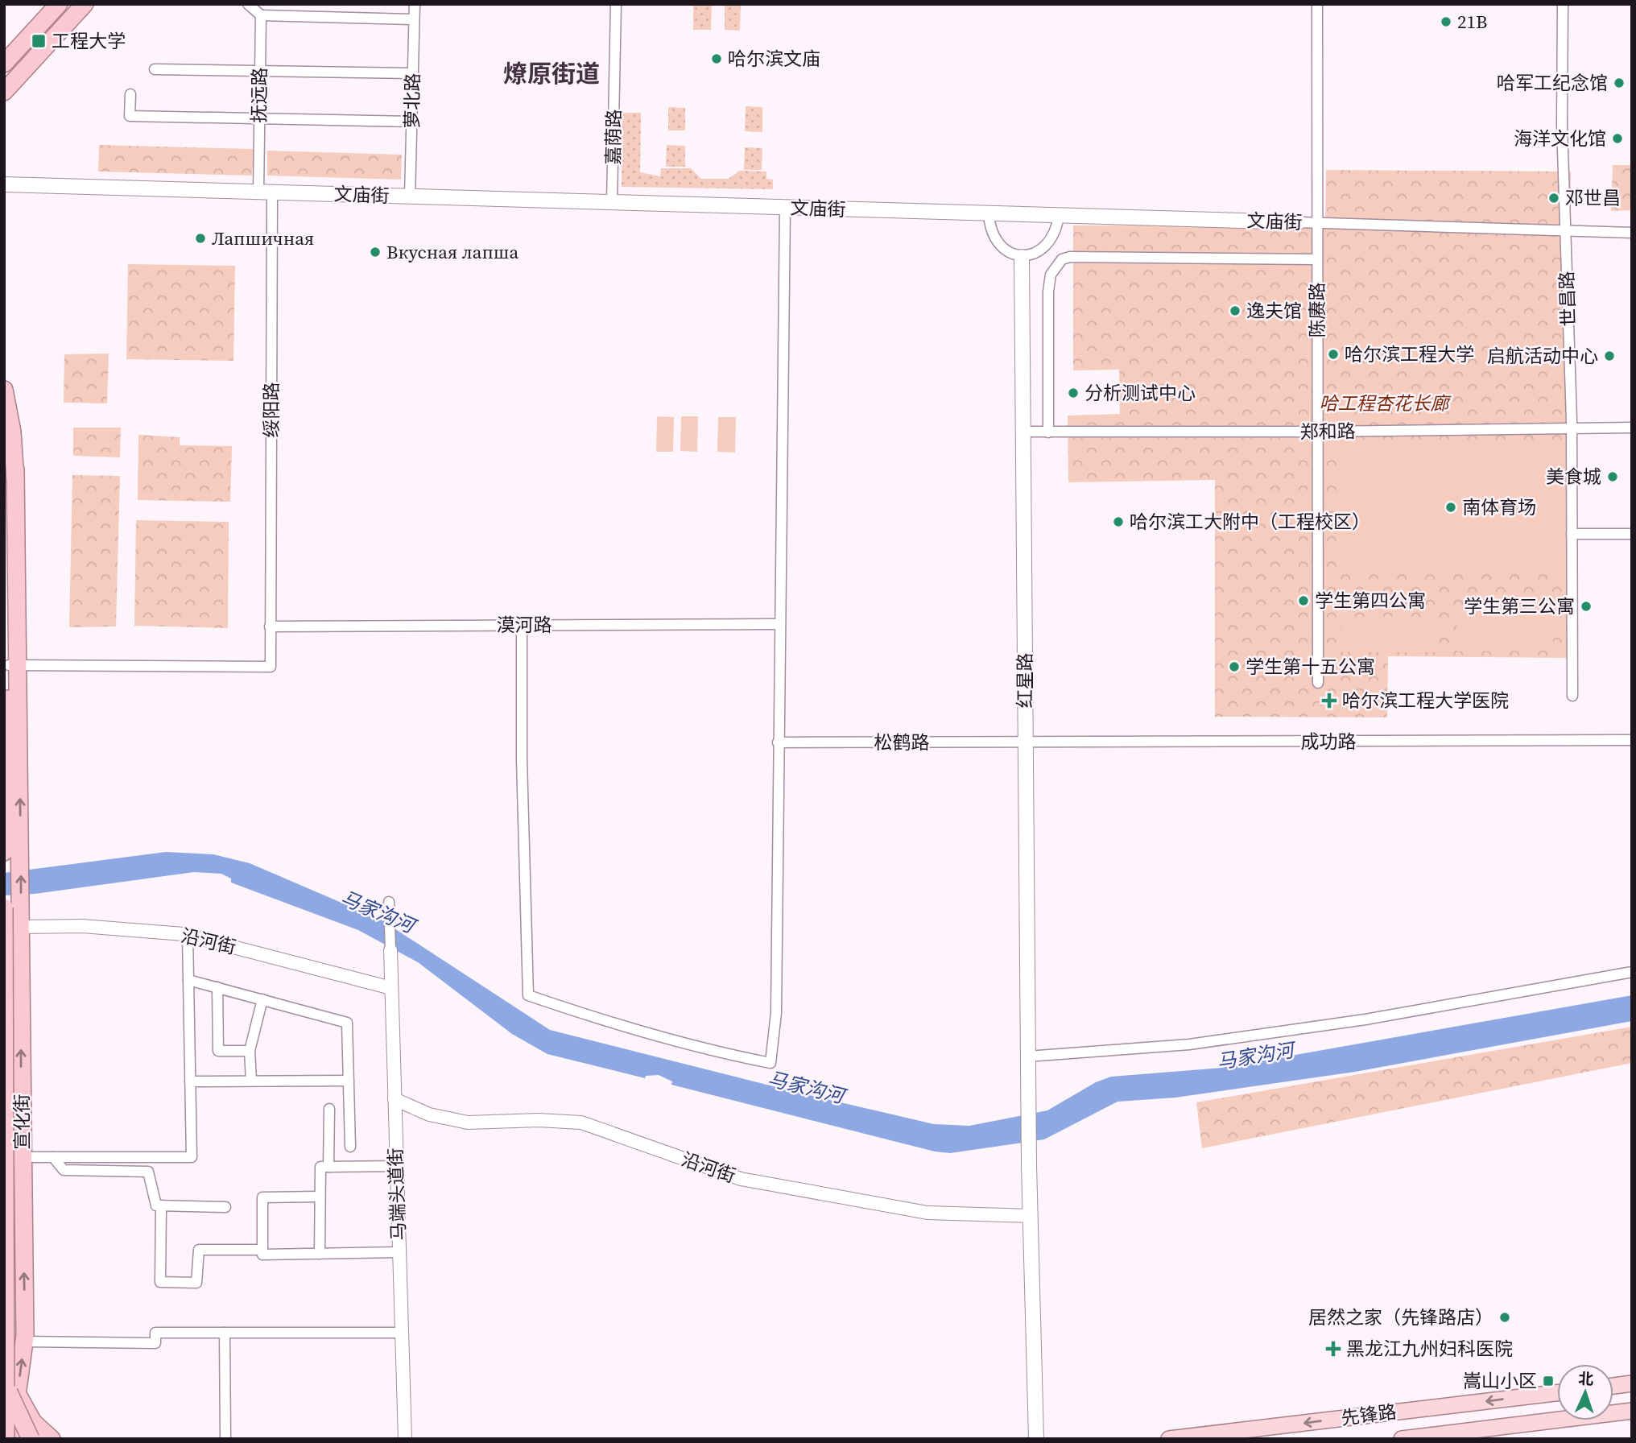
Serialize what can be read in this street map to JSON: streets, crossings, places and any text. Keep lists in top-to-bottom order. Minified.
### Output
{"streets":{"highway":["宣化街"],"main road":["文庙街","红星路","先锋路"],"street":["抚远路","萝北路","嘉荫路","世昌路","陈赓路","绥阳路","郑和路","漠河路","成功路","松鹤路","沿河街","马端头道街"]},"crossings":[["抚远路","文庙街"],["抚远路","绥阳路"],["萝北路","文庙街"],["嘉荫路","文庙街"],["文庙街","世昌路"],["文庙街","陈赓路"],["文庙街","绥阳路"],["世昌路","郑和路"],["陈赓路","郑和路"],["绥阳路","漠河路"],["郑和路","红星路"],["红星路","成功路"],["红星路","松鹤路"],["红星路","沿河街"],["成功路","松鹤路"],["沿河街","宣化街"],["沿河街","马端头道街"]],"districts":["燎原街道"],"water":["马家沟河"],"parks":["哈工程杏花长廊"],"places":{"other":["21B","哈尔滨文庙","哈军工纪念馆","海洋文化馆","邓世昌","Лапшичная","Вкусная лапша","逸夫馆","哈尔滨工程大学","启航活动中心","分析测试中心","美食城","南体育场","哈尔滨工大附中（工程校区）","学生第四公寓","学生第三公寓","学生第十五公寓","居然之家（先锋路店）"],"transit":["工程大学","嵩山小区"],"health":["哈尔滨工程大学医院","黑龙江九州妇科医院"]},"north":"top"}
